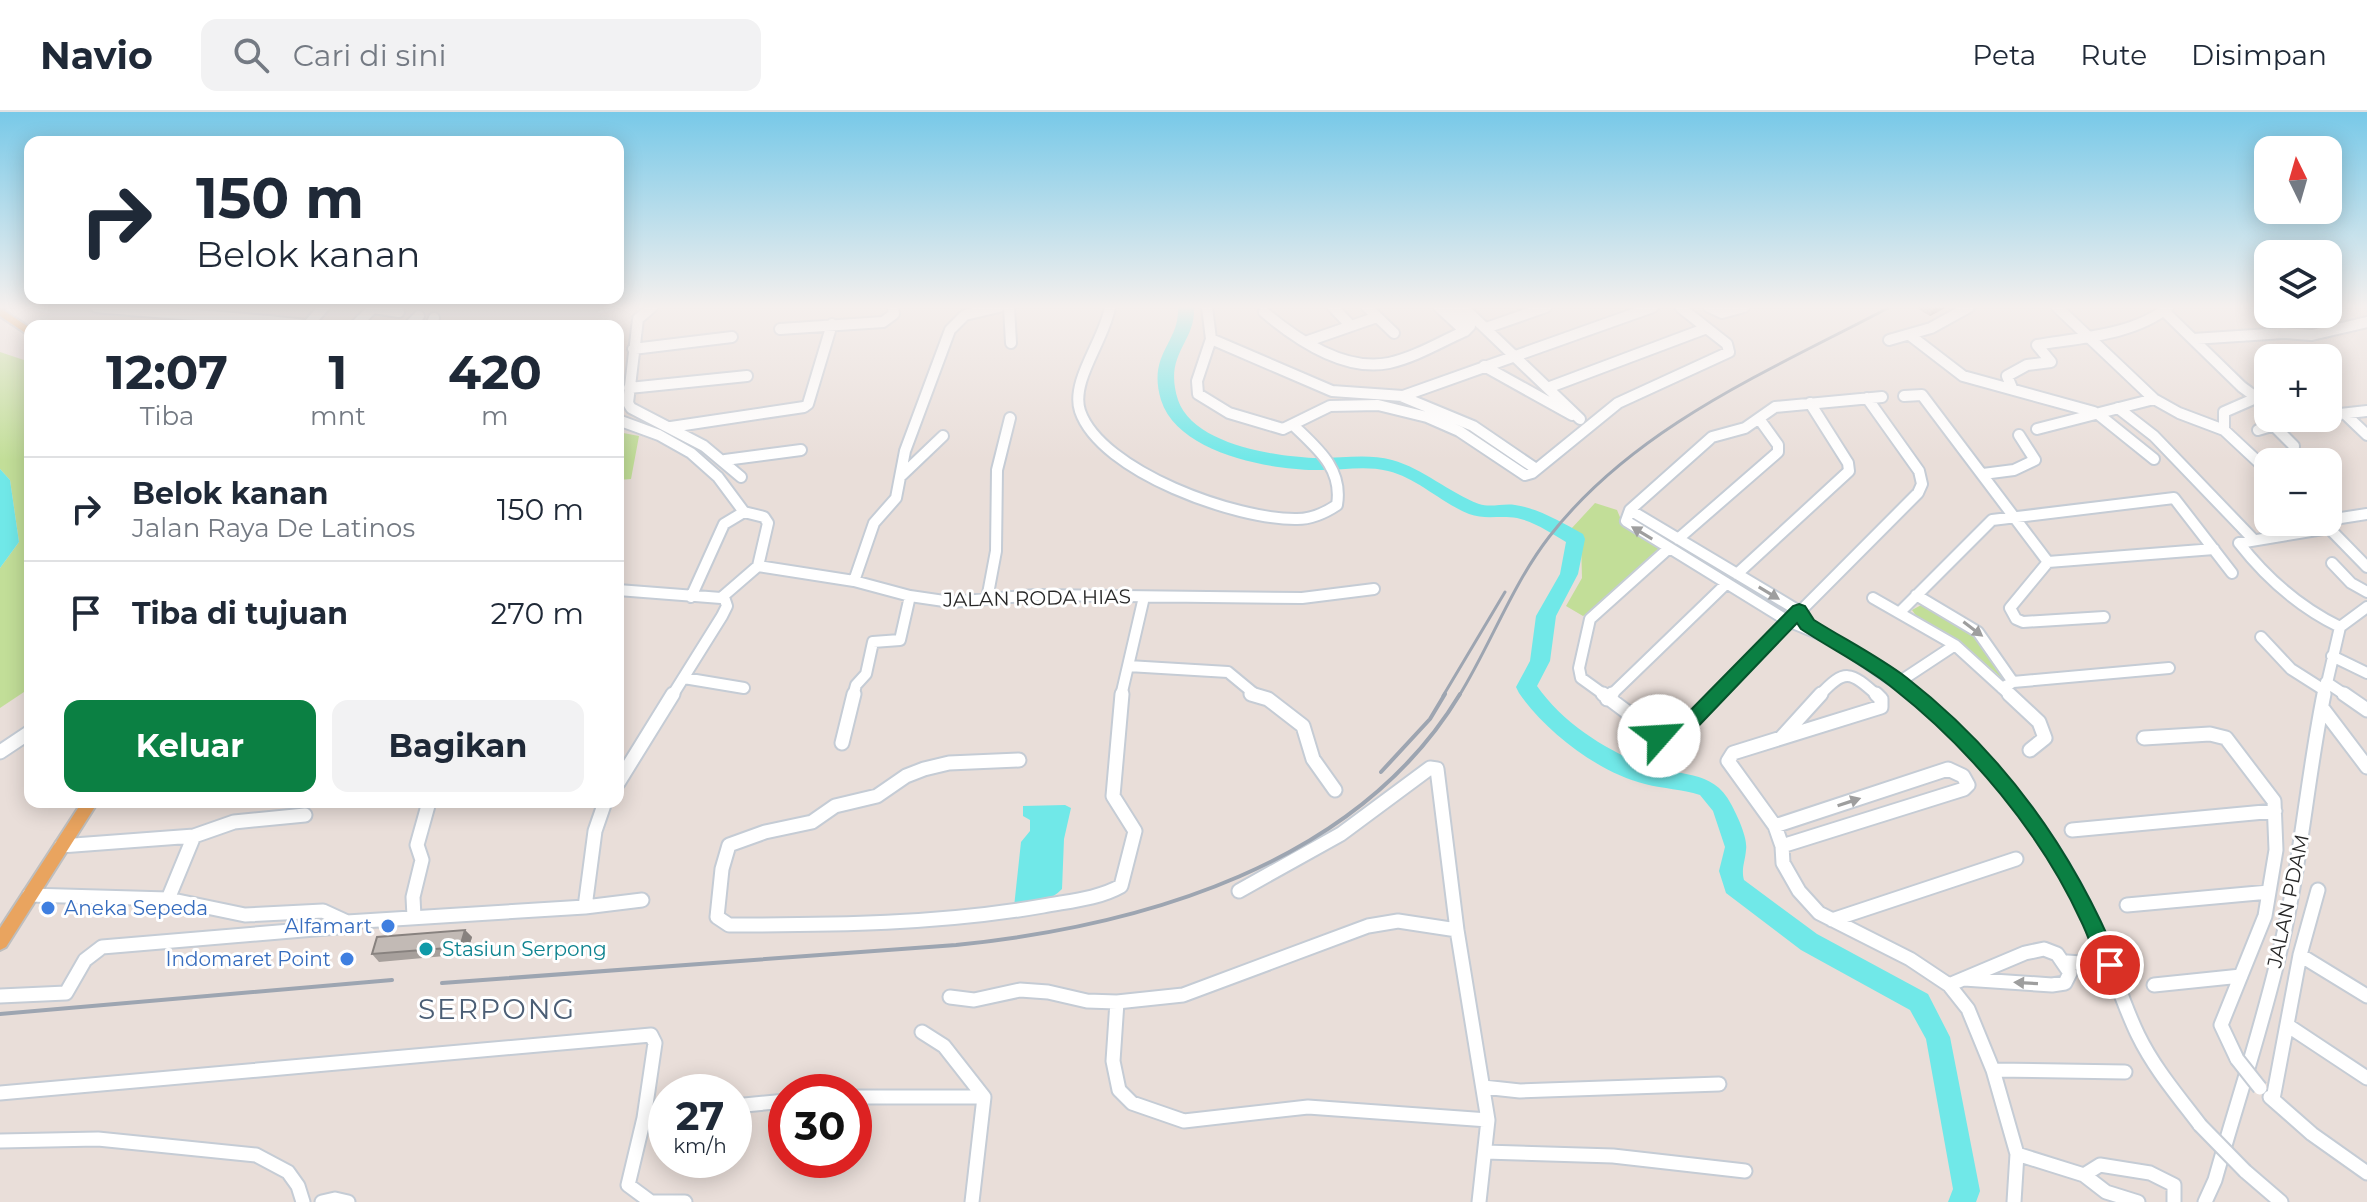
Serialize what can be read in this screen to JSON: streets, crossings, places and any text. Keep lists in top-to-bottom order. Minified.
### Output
{"streets":{"street":["JALAN RODA HIAS","JALAN PDAM"]},"districts":["SERPONG"],"places":["Aneka Sepeda","Alfamart","Stasiun Serpong","Indomaret Point"],"north":"top","page":{"header":"Navio","search":"Cari di sini","nav":["Peta","Rute","Disimpan"],"map_buttons":["+","−"],"turn":["150 m","Belok kanan"],"eta":["12:07","Tiba","1","mnt","420","m"],"list":[{"name":"Belok kanan","note":"Jalan Raya De Latinos","value":"150 m"},{"name":"Tiba di tujuan","value":"270 m"}],"buttons":["Keluar","Bagikan"],"speed":"27 km/h","limit":"30"}}
